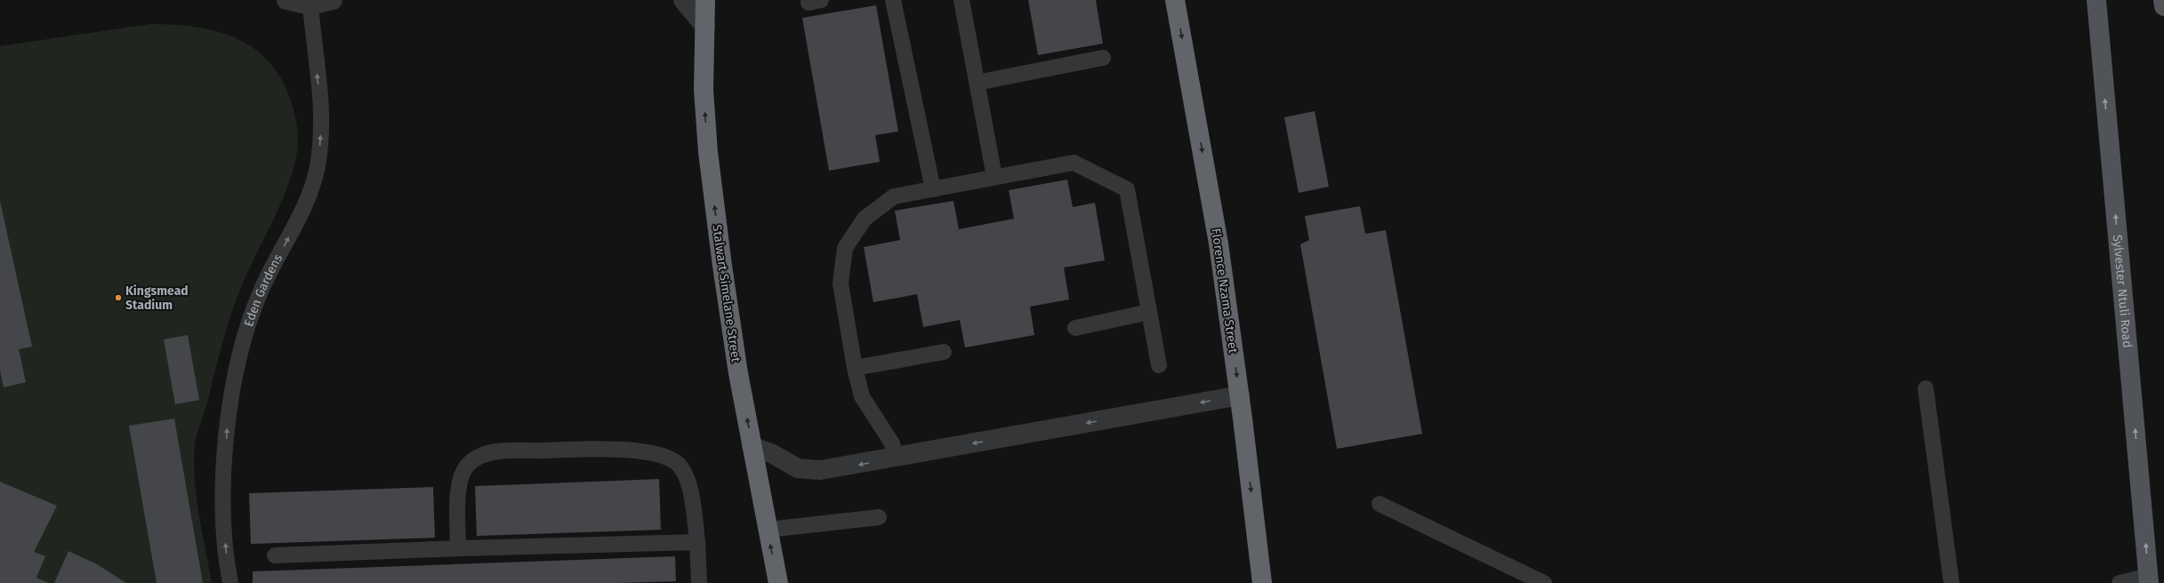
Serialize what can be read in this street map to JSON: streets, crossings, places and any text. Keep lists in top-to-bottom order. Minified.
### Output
{"streets":{"highway":["Florence Nzama Street","Stalwart Simelane Street"],"main road":["Sylvester Ntuli Road"],"lane":["Eden Gardens"]},"one_way":["Florence Nzama Street","Eden Gardens","Sylvester Ntuli Road","Stalwart Simelane Street"],"places":["Kingsmead Stadium"]}
